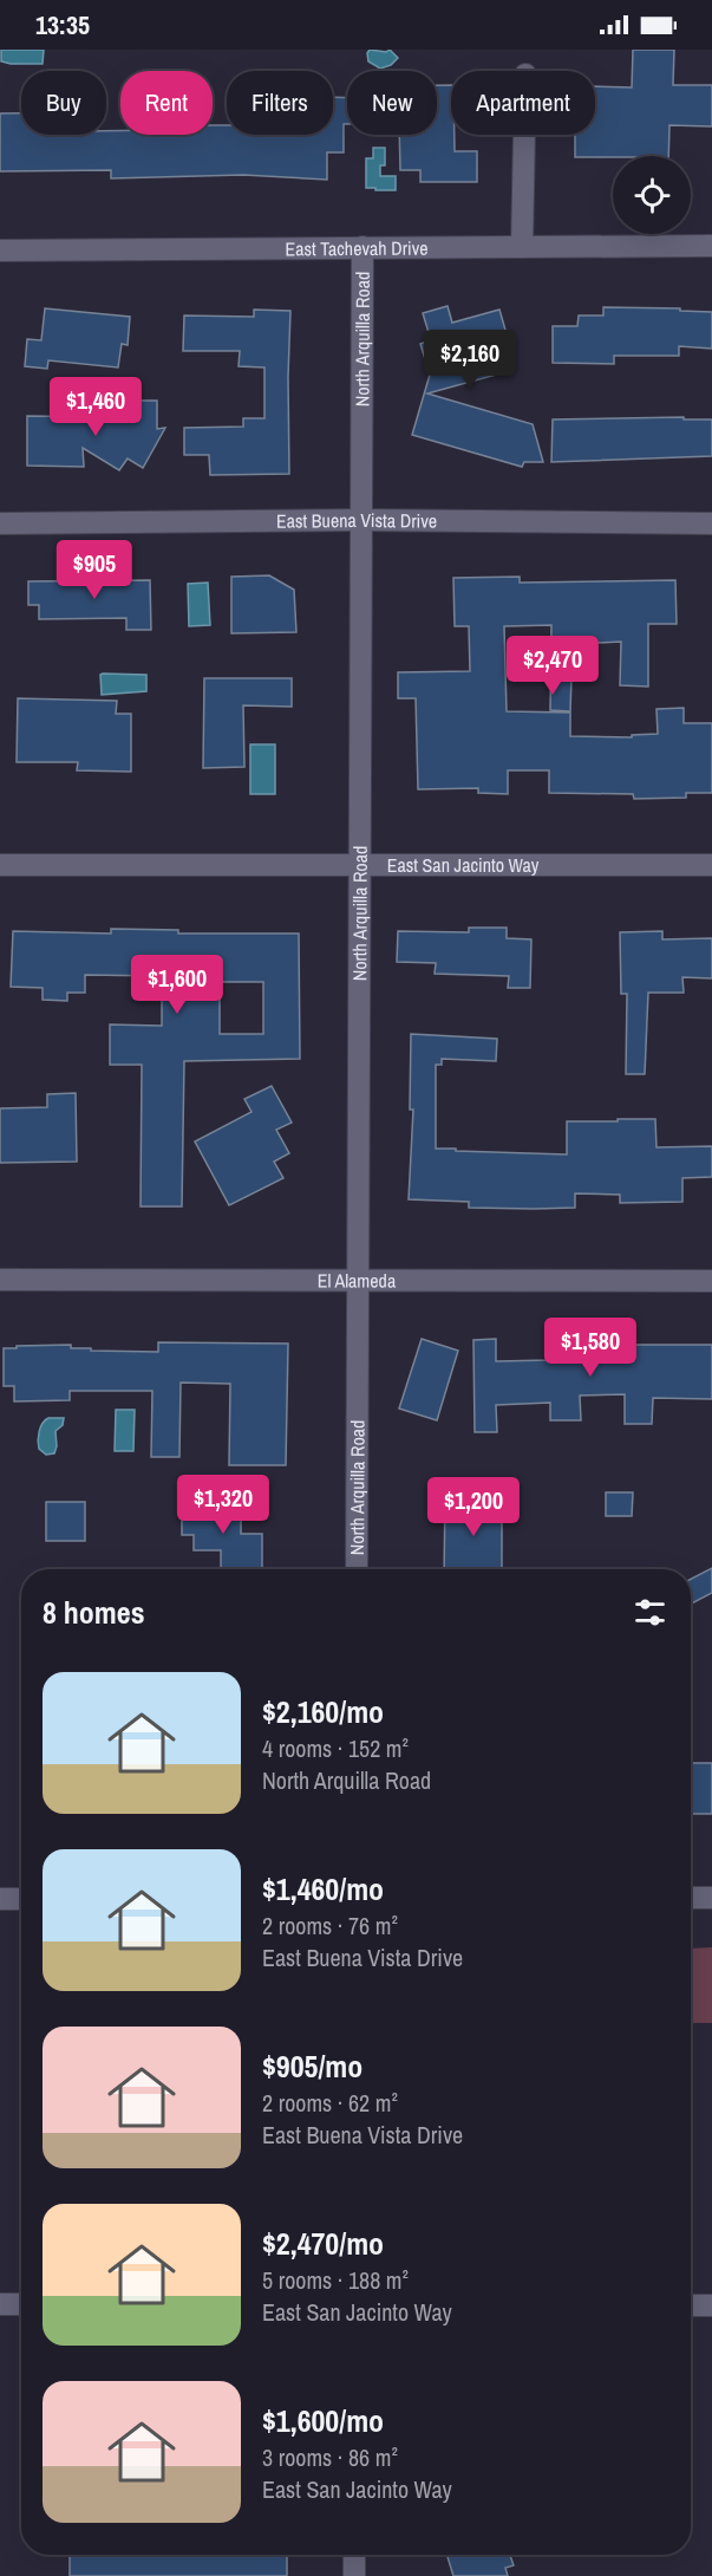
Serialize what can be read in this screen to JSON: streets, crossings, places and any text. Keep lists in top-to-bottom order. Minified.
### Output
{"streets":{"street":["East Tachevah Drive","North Arquilla Road","East Buena Vista Drive","East San Jacinto Way","El Alameda"]},"crossings":[["East Tachevah Drive","North Arquilla Road"],["North Arquilla Road","East Buena Vista Drive"],["North Arquilla Road","East San Jacinto Way"],["North Arquilla Road","El Alameda"]],"page":{"status":"13:35","chip":["Buy","Rent","Filters","New","Apartment"],"price":["$2,160","$1,460","$905","$2,470","$1,600","$1,580","$1,320","$1,200"],"heading":"8 homes","list":[{"name":"$2,160/mo","note":"4 rooms · 152 m² · North Arquilla Road"},{"name":"$1,460/mo","note":"2 rooms · 76 m² · East Buena Vista Drive"},{"name":"$905/mo","note":"2 rooms · 62 m² · East Buena Vista Drive"},{"name":"$2,470/mo","note":"5 rooms · 188 m² · East San Jacinto Way"},{"name":"$1,600/mo","note":"3 rooms · 86 m² · East San Jacinto Way"}]}}
